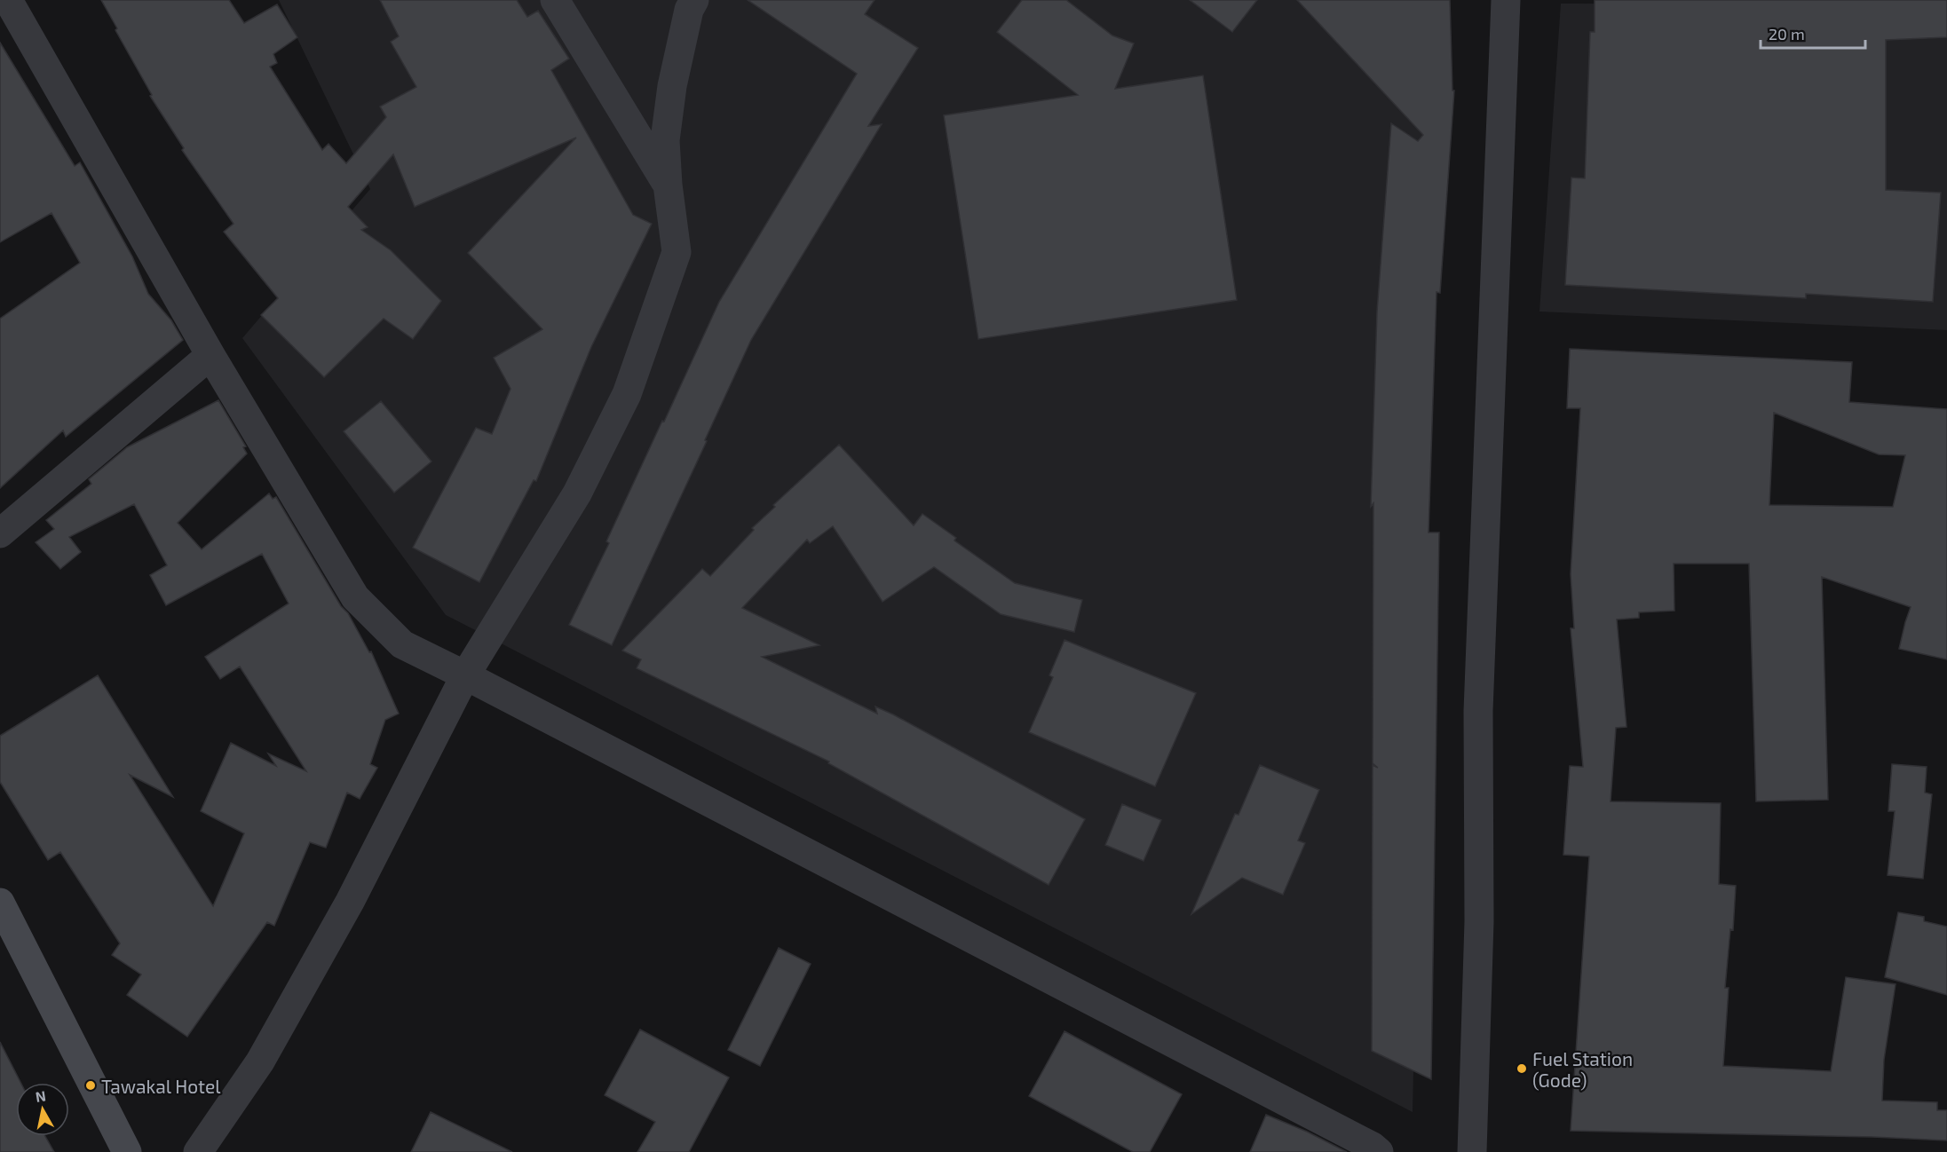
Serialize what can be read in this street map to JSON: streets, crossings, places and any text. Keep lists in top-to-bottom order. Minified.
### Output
{"places":["Fuel Station (Gode)","Tawakal Hotel"],"scale_bar":"20 m","north":"top"}
